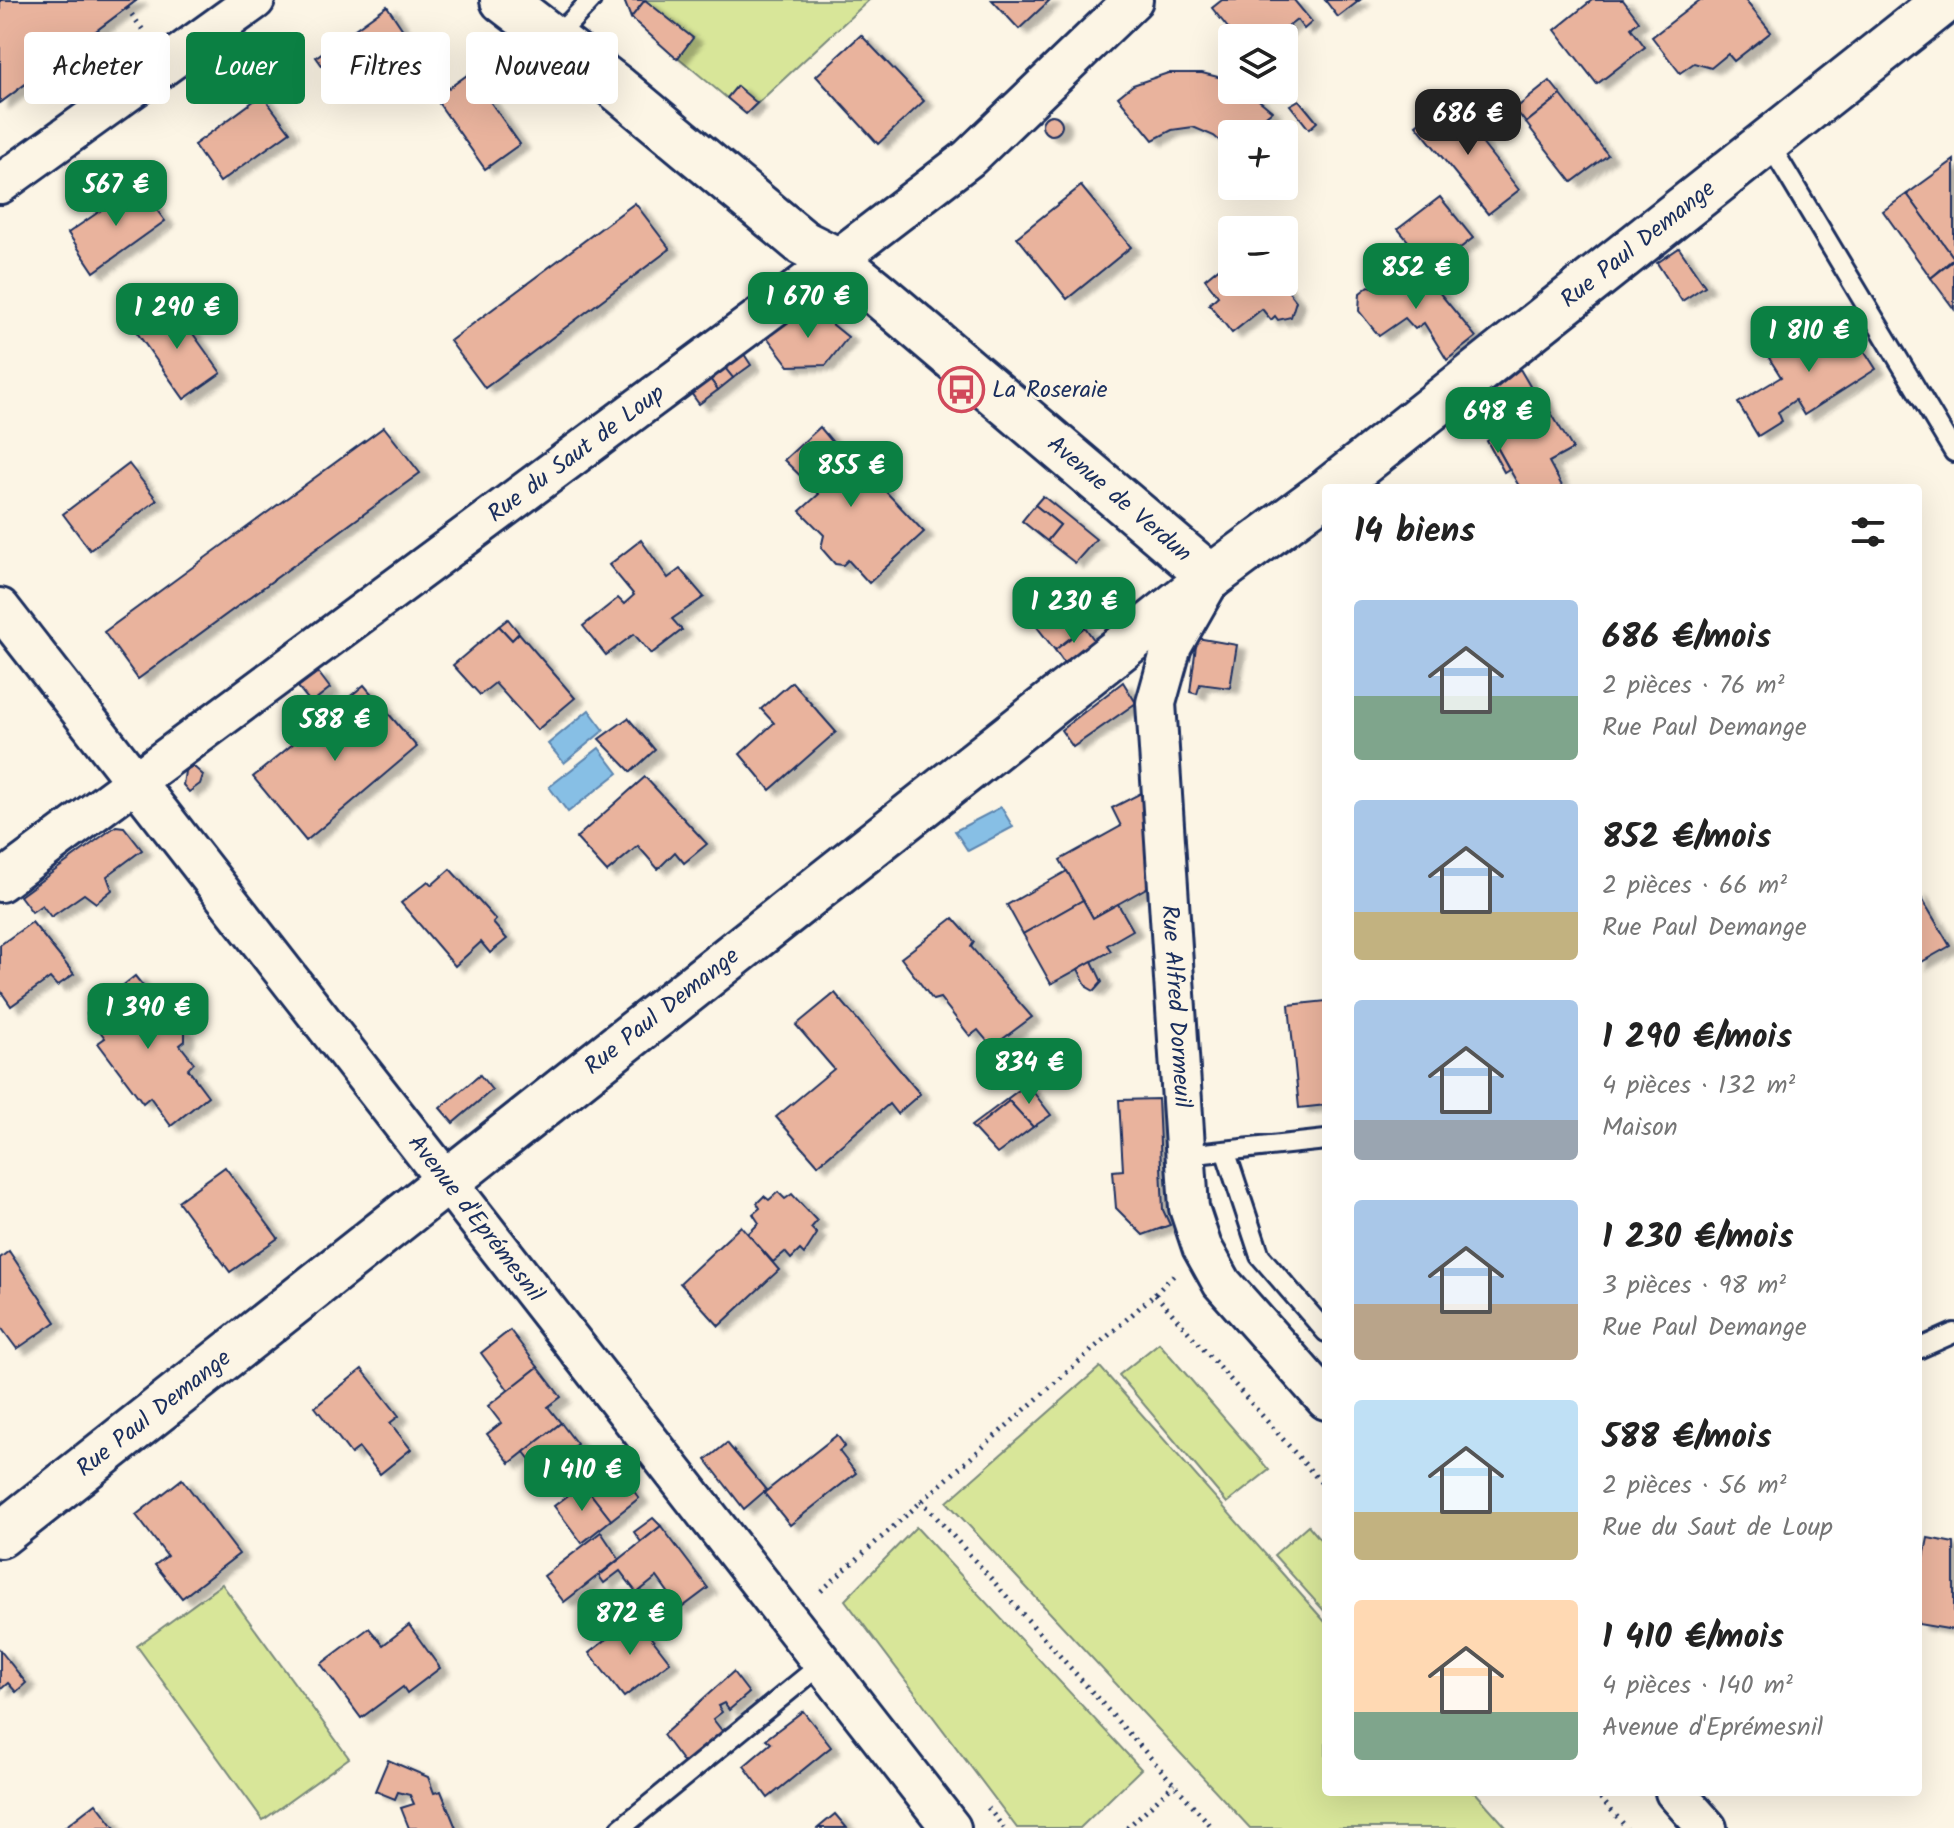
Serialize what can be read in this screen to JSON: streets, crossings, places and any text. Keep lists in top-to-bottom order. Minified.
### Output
{"streets":{"main road":["Rue Paul Demange","Avenue de Verdun"],"street":["Rue du Saut de Loup","Rue Alfred Dormeuil","Avenue d'Eprémesnil"]},"crossings":[["Rue Paul Demange","Avenue de Verdun"],["Rue Paul Demange","Rue Alfred Dormeuil"],["Rue Paul Demange","Avenue d'Eprémesnil"],["Rue du Saut de Loup","Avenue de Verdun"],["Rue du Saut de Loup","Avenue d'Eprémesnil"],["Avenue de Verdun","Rue Alfred Dormeuil"]],"places":{"bus stop":["La Roseraie"]},"page":{"map_buttons":["+","−"],"chip":["Acheter","Louer","Filtres","Nouveau"],"price":["686 €","567 €","852 €","1 670 €","1 290 €","1 810 €","698 €","855 €","1 230 €","588 €","1 390 €","834 €","1 410 €","872 €"],"heading":"14 biens","list":[{"name":"686 €/mois","note":"2 pièces · 76 m² · Rue Paul Demange"},{"name":"852 €/mois","note":"2 pièces · 66 m² · Rue Paul Demange"},{"name":"1 290 €/mois","note":"4 pièces · 132 m² · Maison"},{"name":"1 230 €/mois","note":"3 pièces · 98 m² · Rue Paul Demange"},{"name":"588 €/mois","note":"2 pièces · 56 m² · Rue du Saut de Loup"},{"name":"1 410 €/mois","note":"4 pièces · 140 m² · Avenue d'Eprémesnil"}]}}
